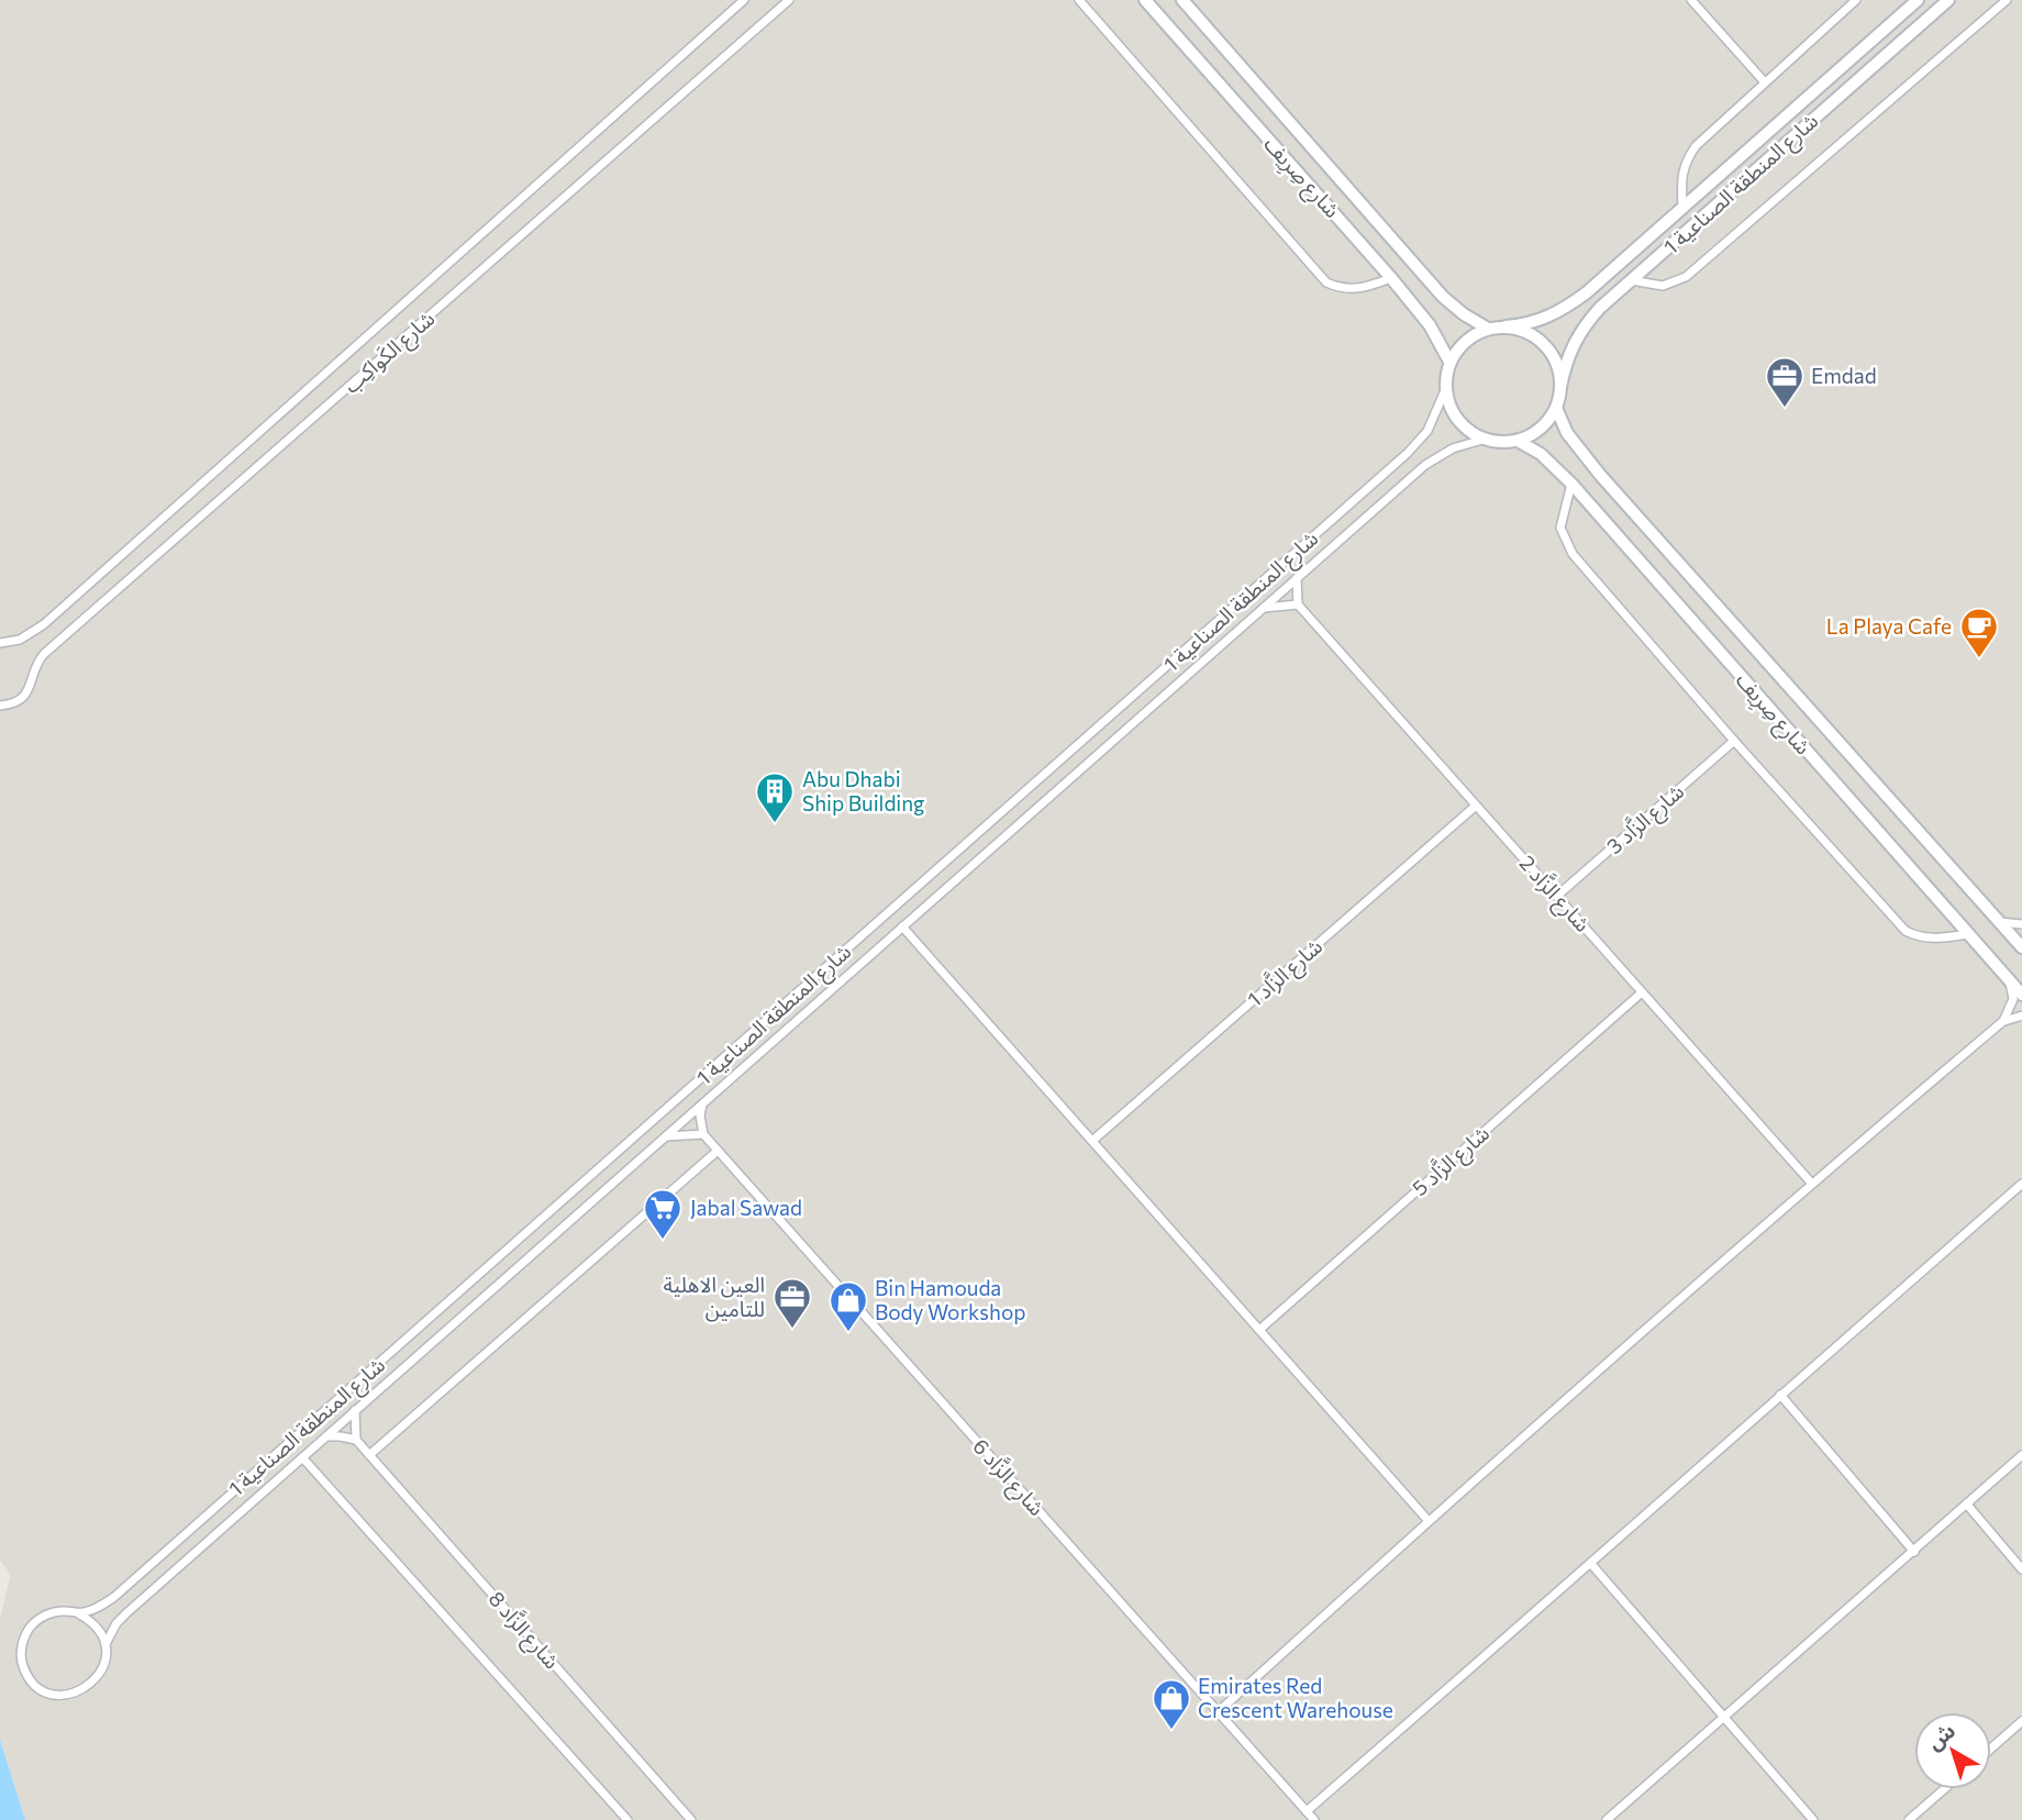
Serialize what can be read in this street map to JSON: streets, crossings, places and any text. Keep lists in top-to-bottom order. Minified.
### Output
{"streets":{"main road":["شارع صِرِيف","شارع المنطقة الصناعية 1"],"street":["شارع الكَواكِب","شارع الزَّاد 3","شارع الزَّاد 2","شارع الزَّاد 1","شارع الزَّاد 5","شارع الزَّاد 6","شارع الزَّاد 8"]},"crossings":[["شارع صِرِيف","شارع المنطقة الصناعية 1"],["شارع الزَّاد 3","شارع الزَّاد 2"],["شارع الزَّاد 2","شارع الزَّاد 1"],["شارع الزَّاد 2","شارع الزَّاد 5"]],"places":{"office":["Emdad","العين الاهلية للتامين"],"cafe":["La Playa Cafe"],"building":["Abu Dhabi Ship Building"],"supermarket":["Jabal Sawad"],"shop":["Bin Hamouda Body Workshop","Emirates Red Crescent Warehouse"]},"north":"top left"}
